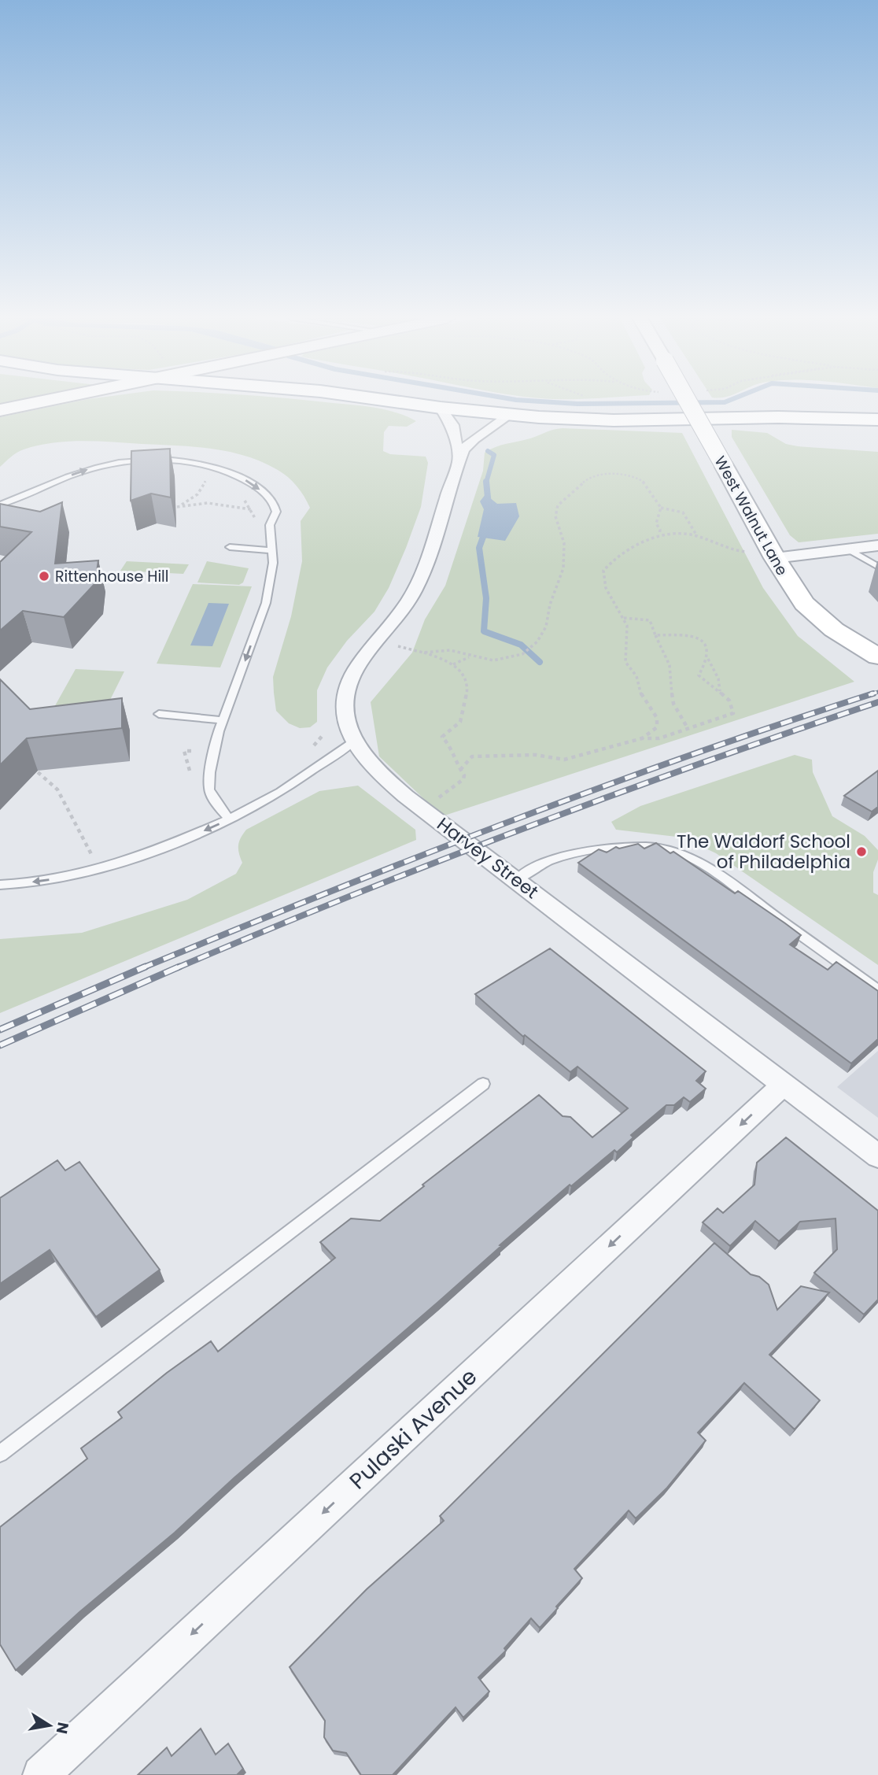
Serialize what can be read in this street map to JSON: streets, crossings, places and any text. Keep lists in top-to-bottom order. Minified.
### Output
{"streets":{"street":["West Walnut Lane","Harvey Street","Pulaski Avenue"]},"crossings":[["Harvey Street","Pulaski Avenue"]],"one_way":["Pulaski Avenue"],"places":["Rittenhouse Hill","The Waldorf School of Philadelphia"],"north":"right"}
